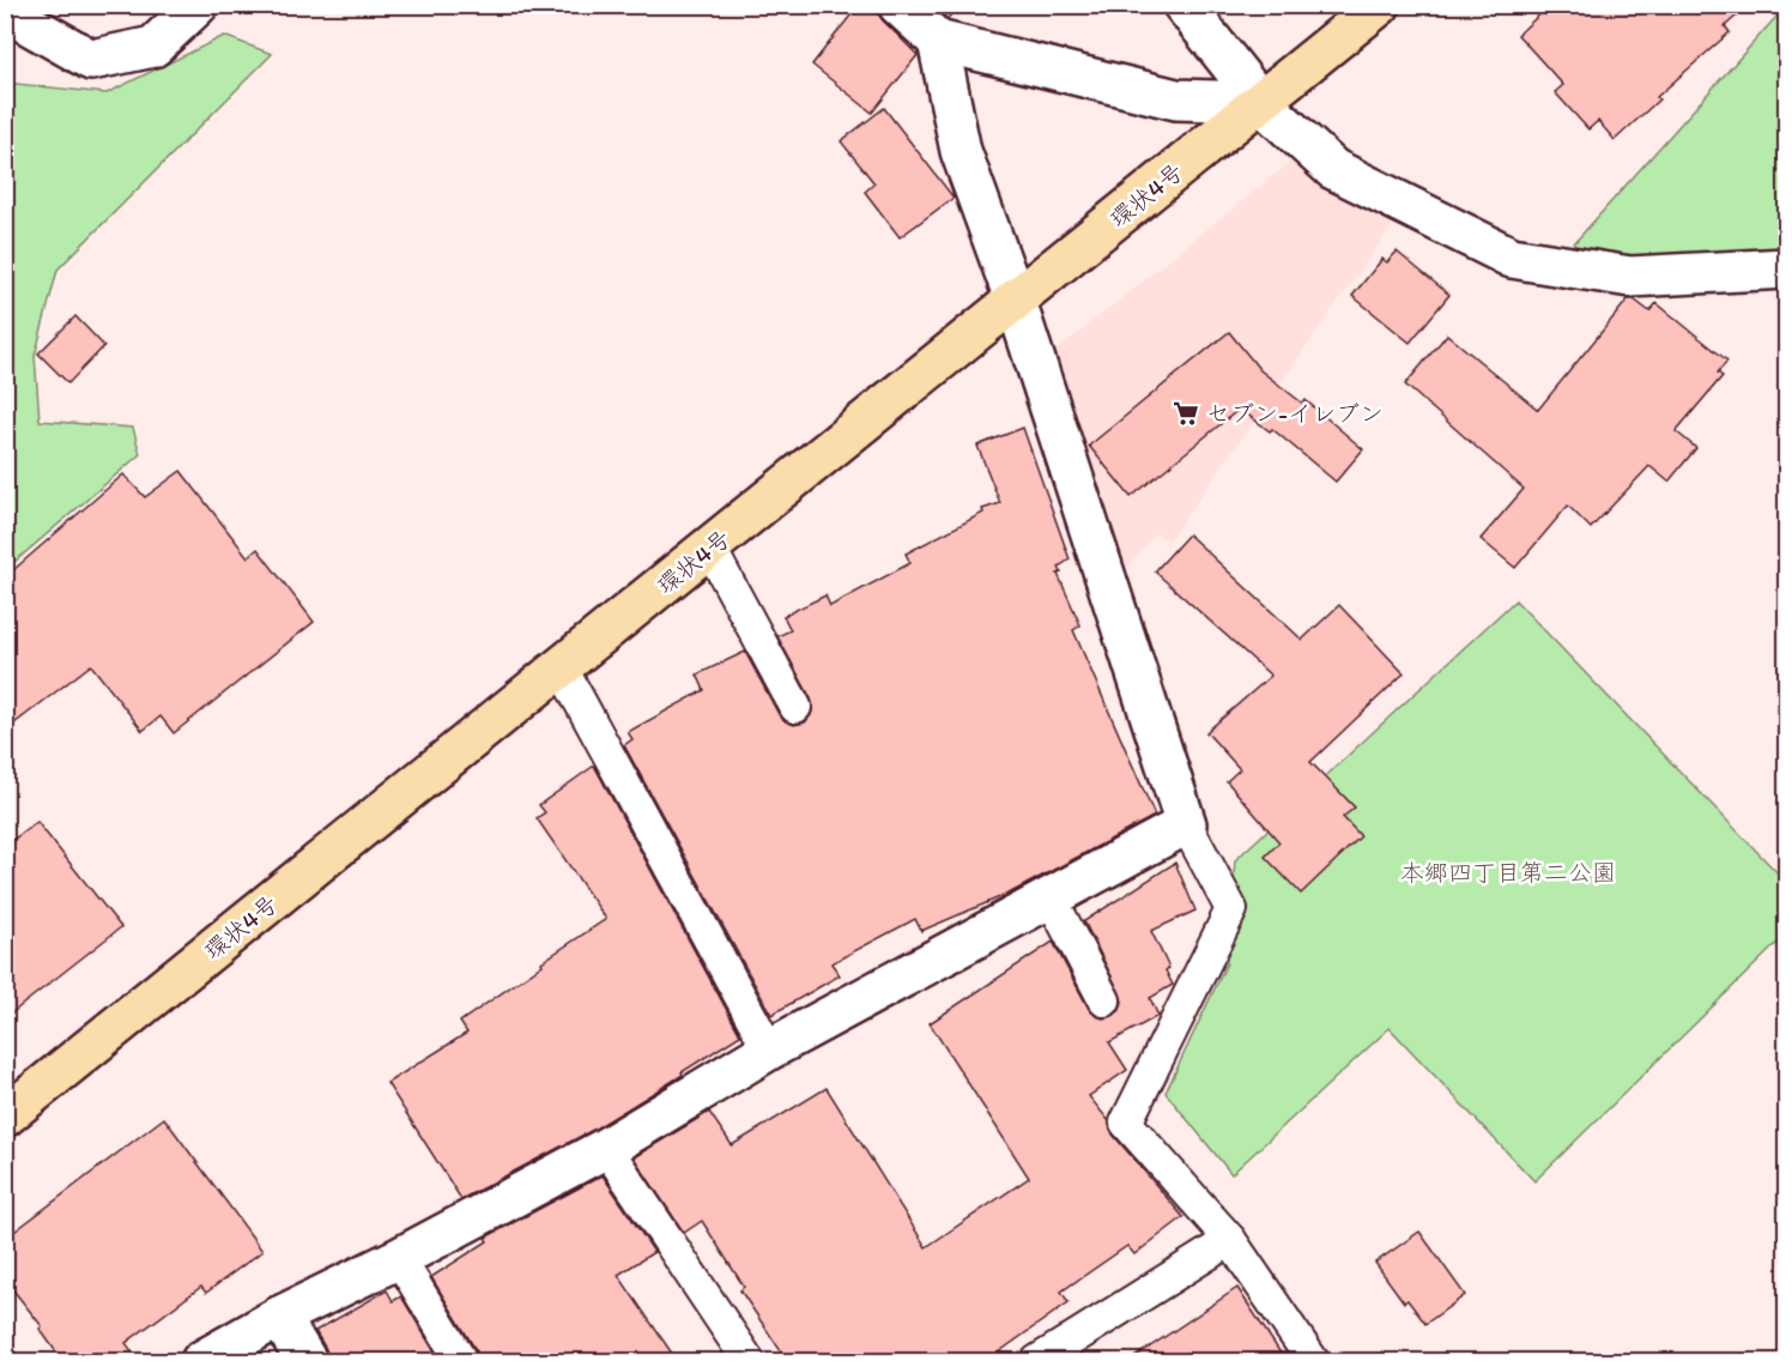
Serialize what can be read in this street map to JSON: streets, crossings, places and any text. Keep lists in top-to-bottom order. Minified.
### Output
{"streets":{"main road":["環状4号"]},"parks":["本郷四丁目第二公園"],"places":{"supermarket":["セブン-イレブン"]}}
